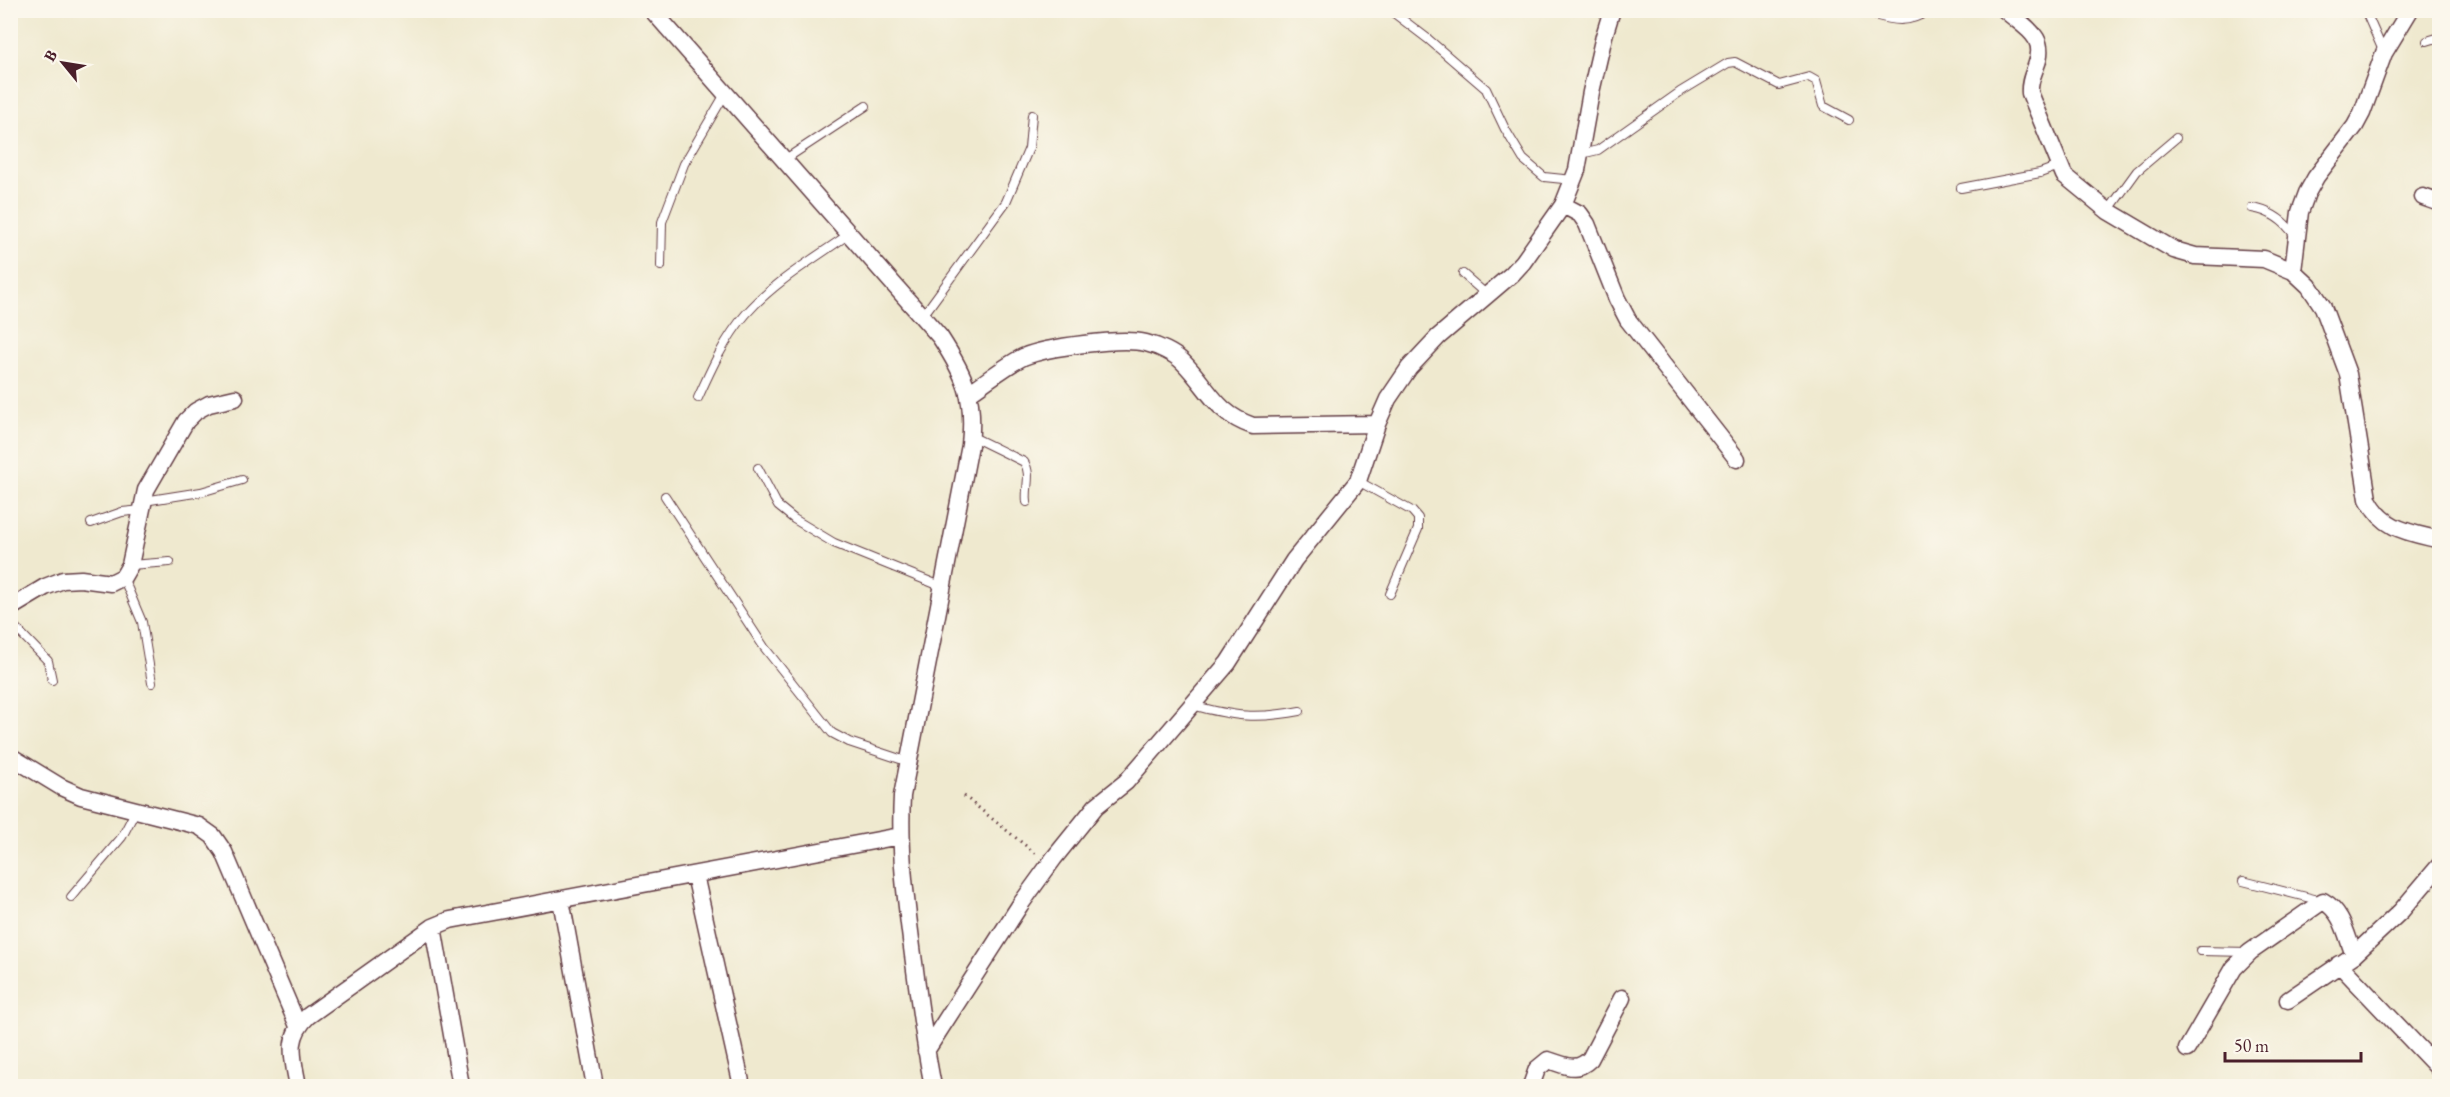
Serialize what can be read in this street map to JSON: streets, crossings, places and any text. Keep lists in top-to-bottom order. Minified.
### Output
{"scale_bar":"50 m","north":"top left"}
